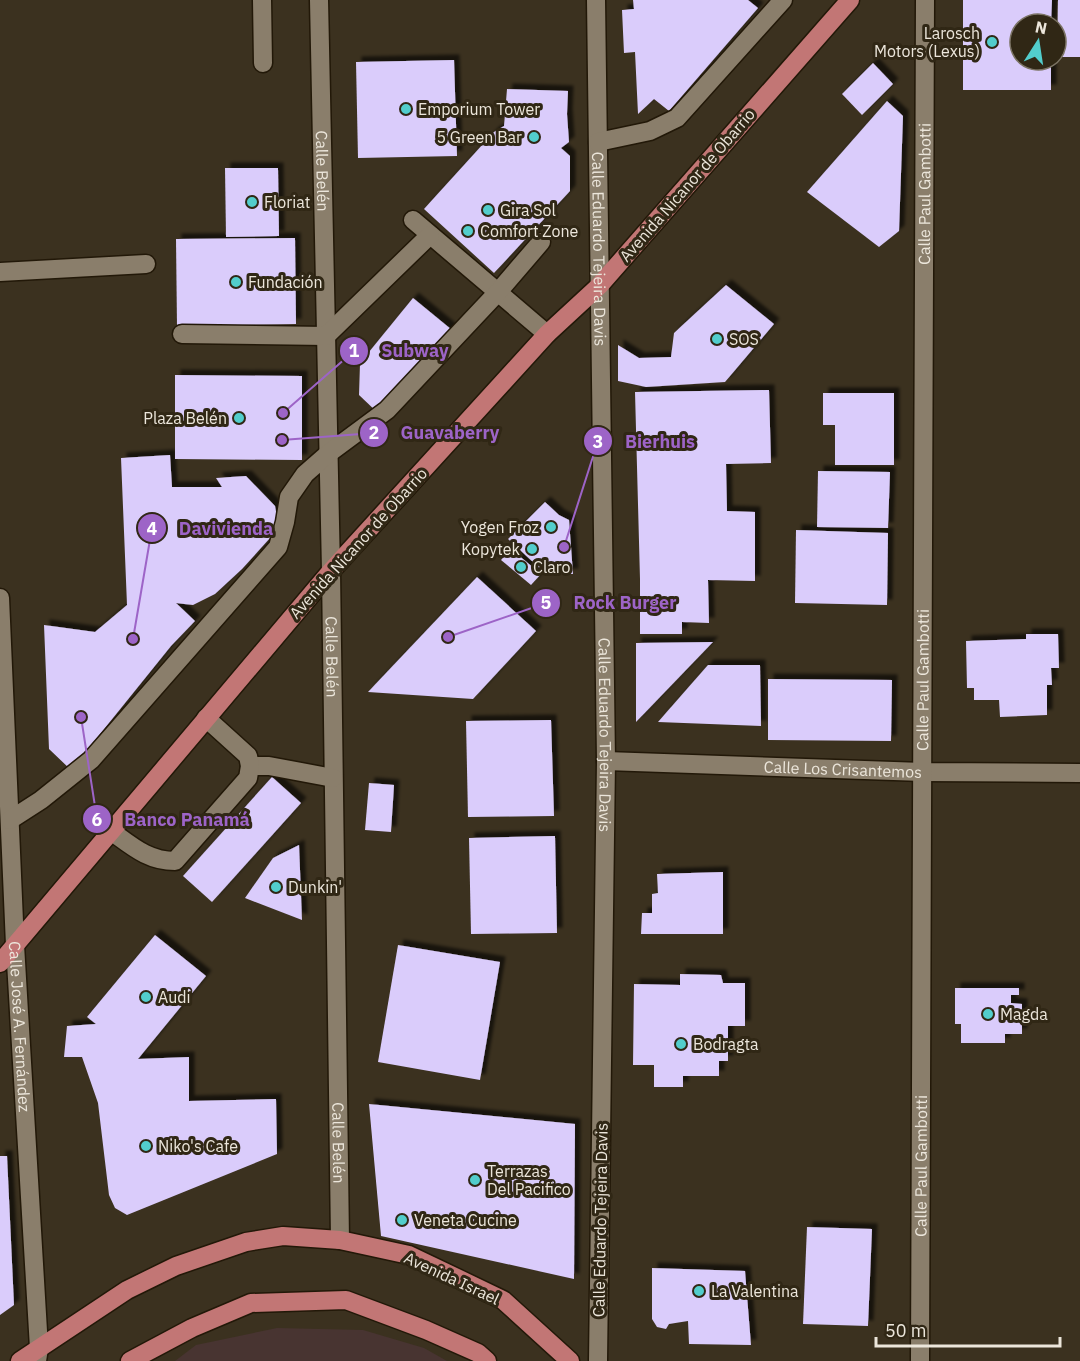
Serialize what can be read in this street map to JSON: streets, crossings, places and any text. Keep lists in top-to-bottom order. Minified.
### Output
{"streets":{"main road":["Avenida Nicanor de Obarrio","Avenida Israel"],"street":["Calle Belén","Calle Paul Gambotti","Calle Eduardo Tejeira Davis","Calle Los Crisantemos","Calle José A. Fernández"]},"crossings":[["Calle Belén","Avenida Nicanor de Obarrio"],["Calle Belén","Avenida Israel"],["Avenida Nicanor de Obarrio","Calle Eduardo Tejeira Davis"],["Avenida Nicanor de Obarrio","Calle José A. Fernández"],["Calle Paul Gambotti","Calle Los Crisantemos"],["Calle Eduardo Tejeira Davis","Calle Los Crisantemos"],["Calle José A. Fernández","Avenida Israel"]],"places":["Larosch Motors (Lexus)","Emporium Tower","5 Green Bar","Floriat","Gira Sol","Comfort Zone","Fundación","SOS","Subway","Plaza Belén","Guavaberry","Yogen Froz","Bierhuis","Kopytek","Claro","Rock Burger","Davivienda","Banco Panamá","Dunkin'","Audi","Magda","Bodragta","Niko's Cafe","Terrazas Del Pacifico","Veneta Cucine","La Valentina"],"scale_bar":"50 m","north":"top"}
